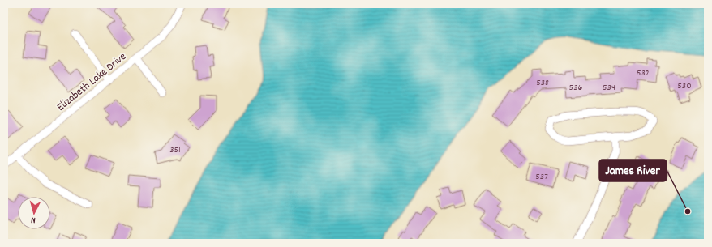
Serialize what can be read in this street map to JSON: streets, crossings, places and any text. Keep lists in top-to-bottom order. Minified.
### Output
{"streets":{"street":["Elizabeth Lake Drive"]},"places":["James River"],"house_numbers":["532","538","530","536","534","351","537"],"north":"bottom"}
